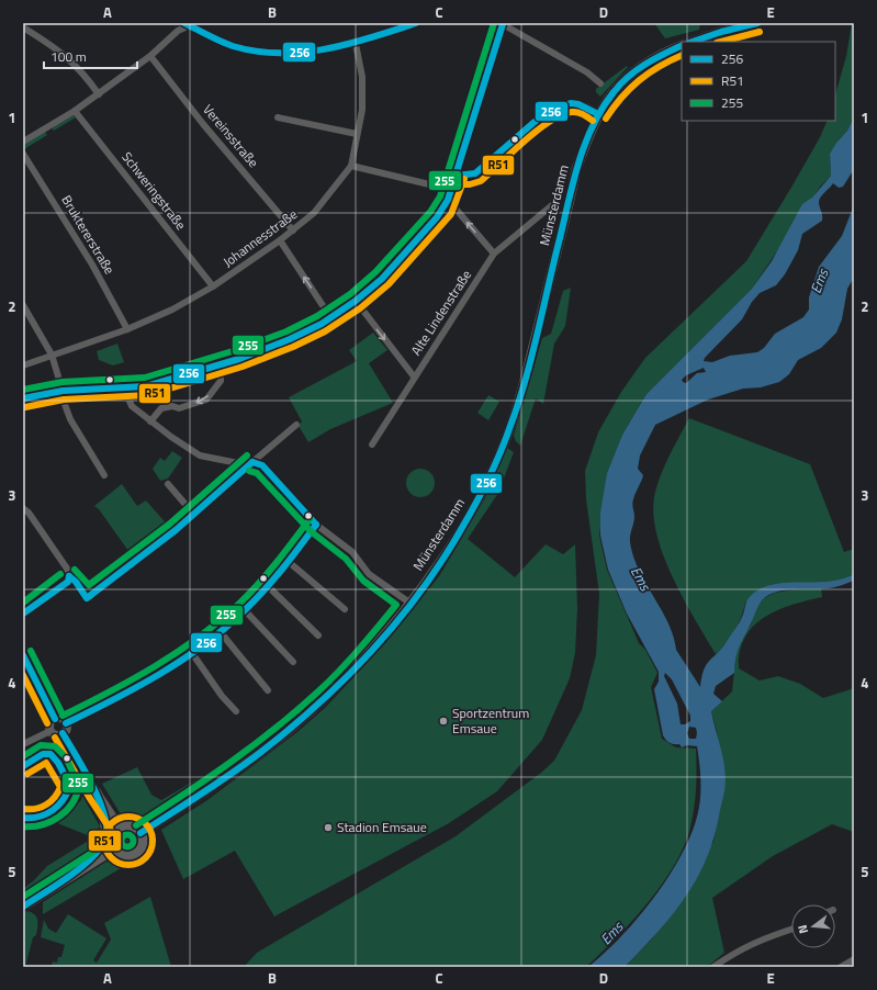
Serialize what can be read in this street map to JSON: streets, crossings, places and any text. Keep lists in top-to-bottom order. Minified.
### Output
{"streets":{"main road":["Münsterdamm"],"street":["Vereinsstraße","Schweringstraße","Bruktererstraße","Johannesstraße","Alte Lindenstraße"]},"crossings":[["Vereinsstraße","Johannesstraße"],["Schweringstraße","Johannesstraße"],["Bruktererstraße","Johannesstraße"]],"water":["Ems"],"places":["Sportzentrum Emsaue","Stadion Emsaue"],"lines":["transit line 256","transit line 255","transit line R51"],"legend":["256","R51","255"],"scale_bar":"100 m","north":"left","grid":{"columns":["A","B","C","D","E"],"rows":["1","2","3","4","5"]}}
